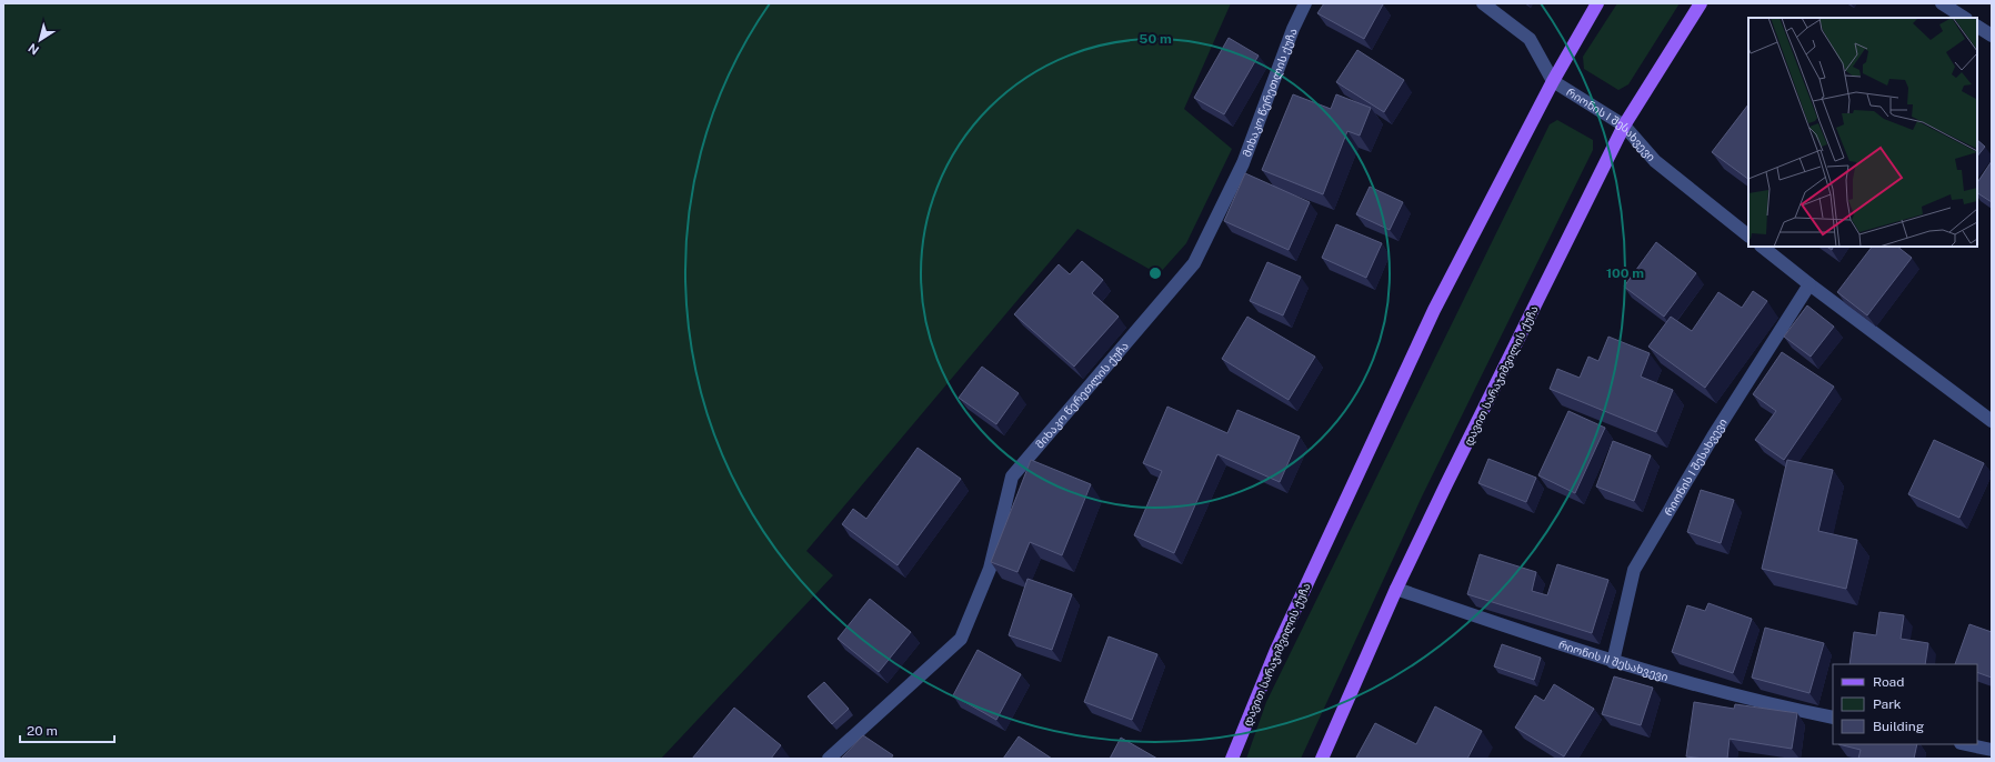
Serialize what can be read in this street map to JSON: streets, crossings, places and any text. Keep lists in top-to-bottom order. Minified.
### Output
{"streets":{"main road":["დავით სარაჯიშვილის ქუჩა"],"street":["მიხაკო წერეთლის ქუჩა","რიონის I შესახვევი","რიონის II შესახვევი"]},"crossings":[["რიონის I შესახვევი","დავით სარაჯიშვილის ქუჩა"],["რიონის I შესახვევი","რიონის II შესახვევი"],["დავით სარაჯიშვილის ქუჩა","რიონის II შესახვევი"]],"legend":["Road","Park","Building"],"scale_bar":"20 m","north":"bottom left","rings":["50 m","100 m"]}
